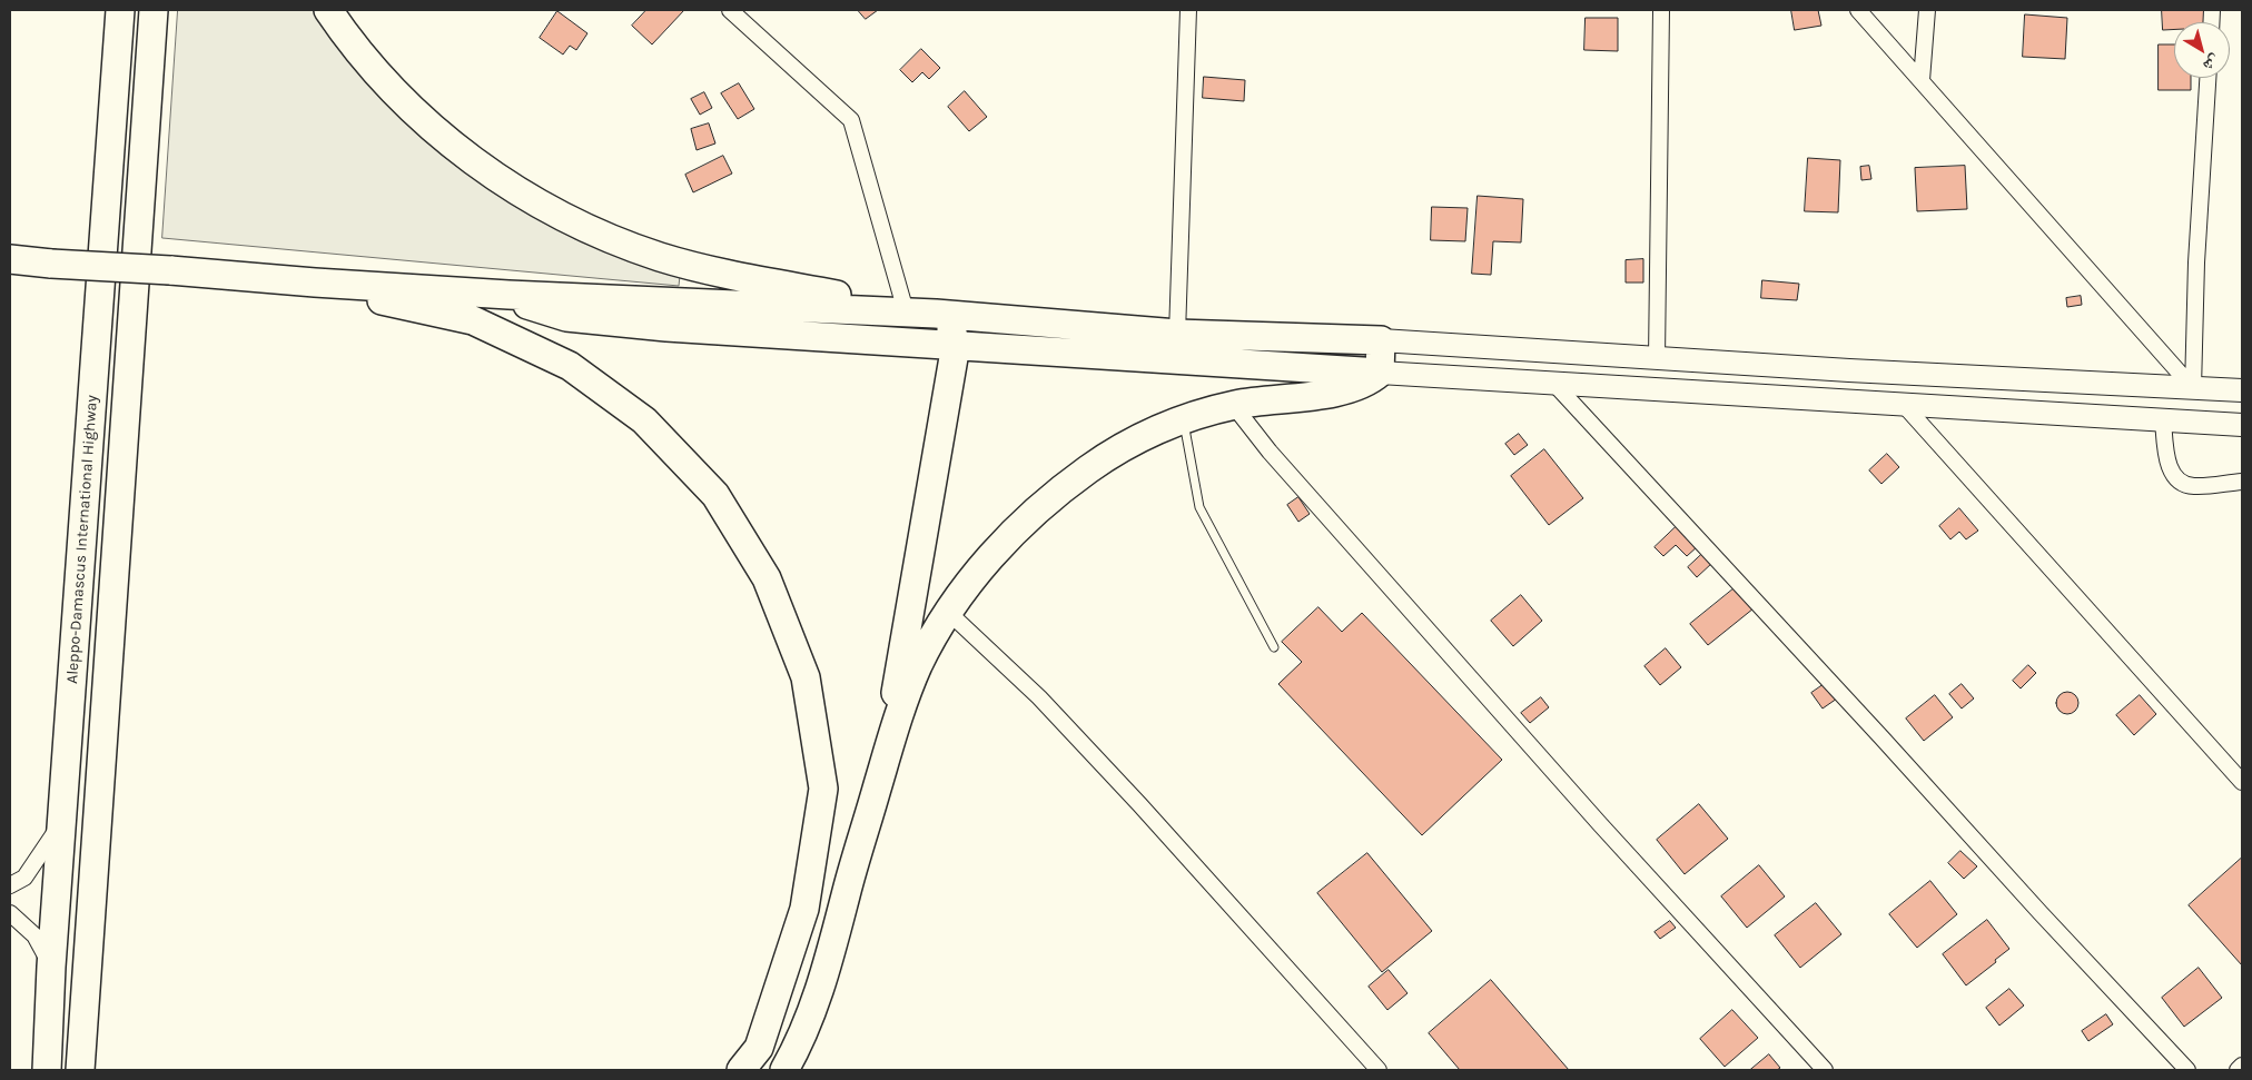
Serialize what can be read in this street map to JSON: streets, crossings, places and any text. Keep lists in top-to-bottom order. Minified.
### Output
{"streets":{"highway":["Aleppo-Damascus International Highway"]},"north":"bottom right"}
